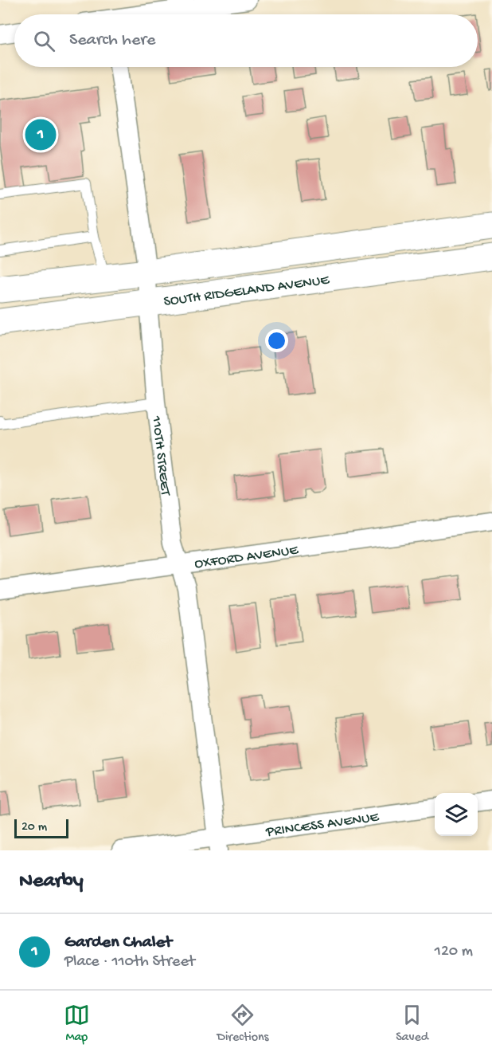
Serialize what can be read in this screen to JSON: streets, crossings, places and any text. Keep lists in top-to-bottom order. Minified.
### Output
{"streets":{"main road":["SOUTH RIDGELAND AVENUE"],"street":["110TH STREET","OXFORD AVENUE","PRINCESS AVENUE"]},"crossings":[["SOUTH RIDGELAND AVENUE","110TH STREET"],["110TH STREET","OXFORD AVENUE"],["110TH STREET","PRINCESS AVENUE"]],"scale_bar":"20 m","page":{"search":"Search here","pins":"1","scale":"20 m","heading":"Nearby","list":[{"mark":"1","name":"Garden Chalet","note":"Place · 110th Street","value":"120 m"}],"nav":["Map","Directions","Saved"]}}
